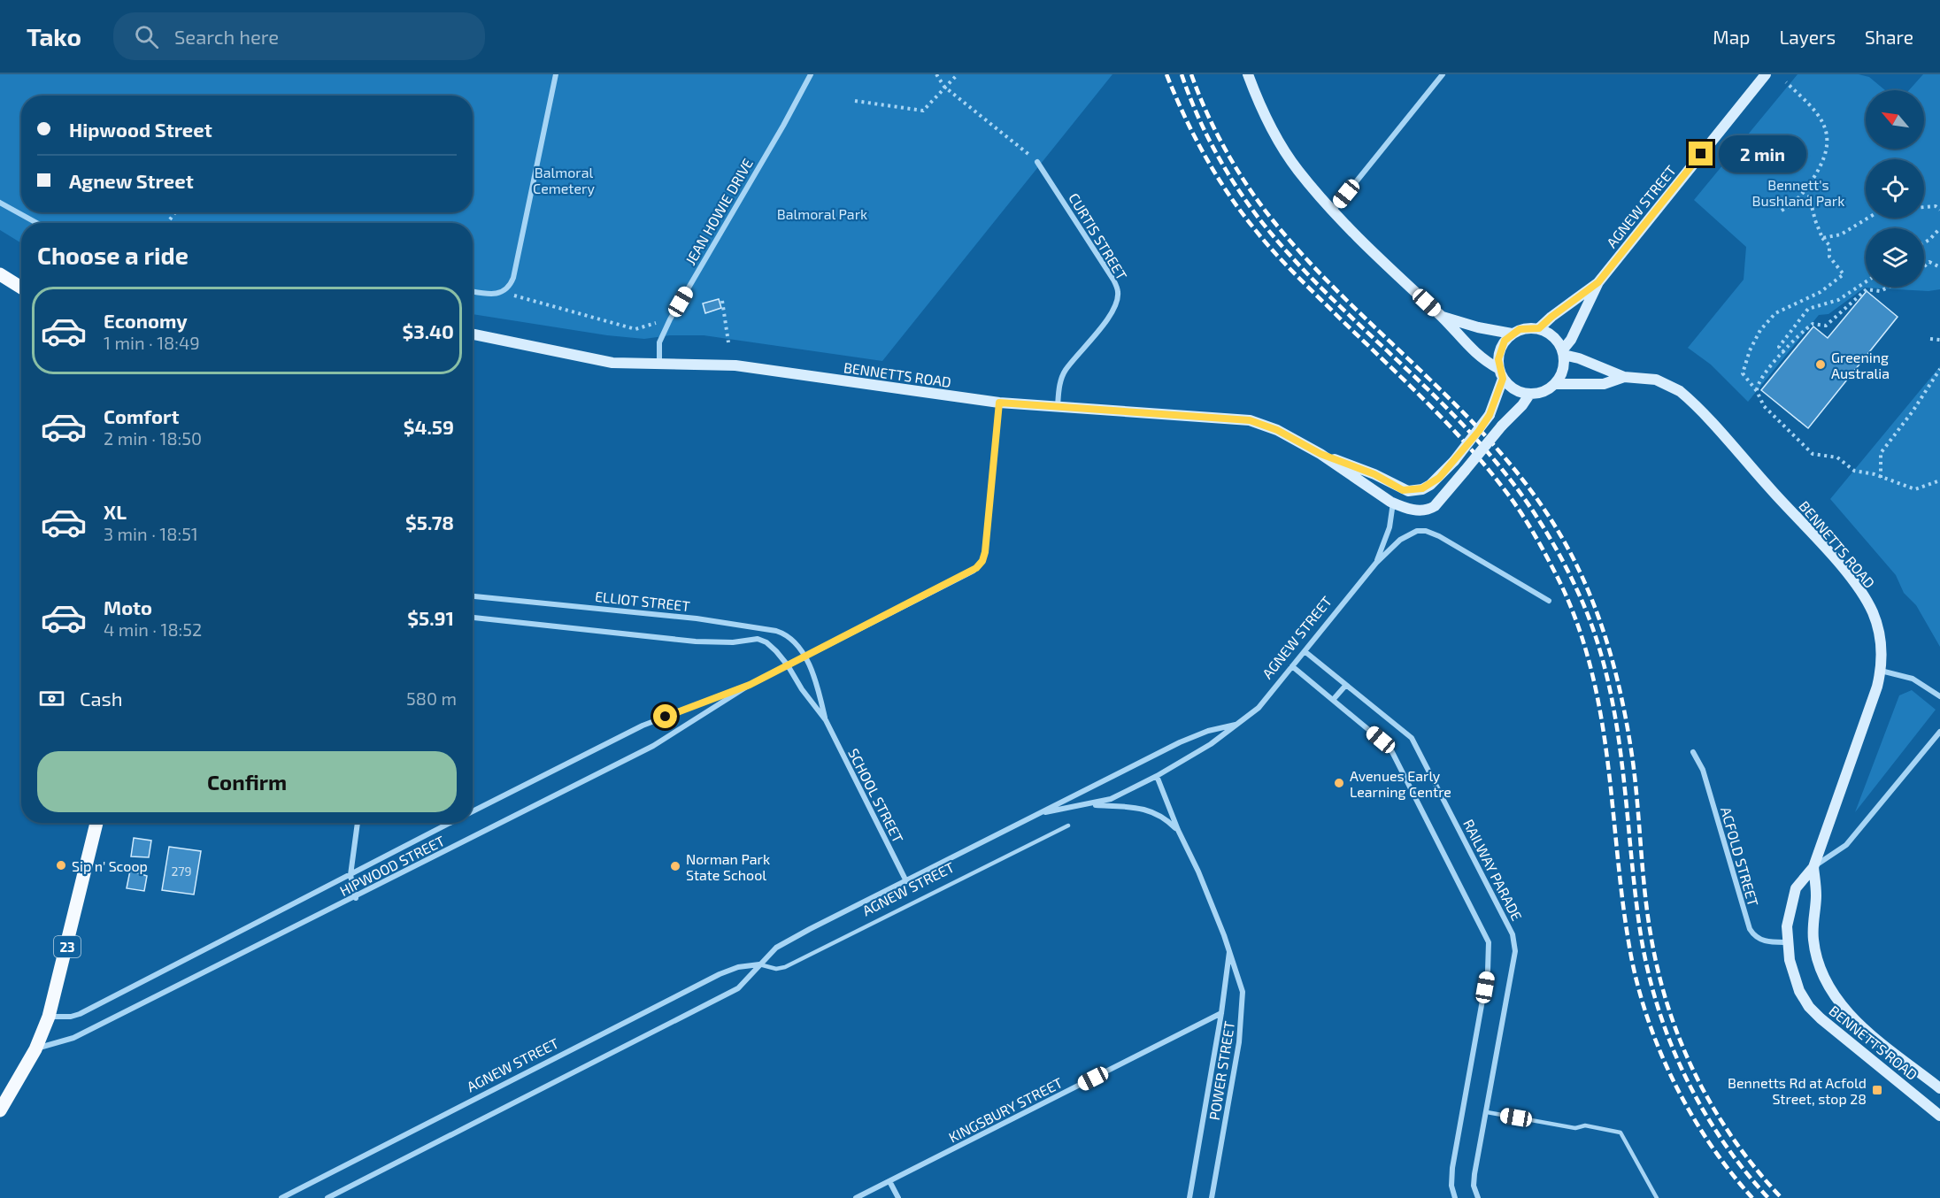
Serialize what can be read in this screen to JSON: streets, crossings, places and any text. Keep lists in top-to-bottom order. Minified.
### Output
{"streets":{"main road":["AGNEW STREET","BENNETTS ROAD","23"],"street":["JEAN HOWIE DRIVE","CURTIS STREET","ELLIOT STREET","SCHOOL STREET","ACFOLD STREET","HIPWOOD STREET","RAILWAY PARADE","POWER STREET","KINGSBURY STREET"]},"crossings":[["AGNEW STREET","BENNETTS ROAD"],["AGNEW STREET","SCHOOL STREET"],["AGNEW STREET","RAILWAY PARADE"],["AGNEW STREET","POWER STREET"],["JEAN HOWIE DRIVE","BENNETTS ROAD"],["CURTIS STREET","BENNETTS ROAD"],["BENNETTS ROAD","ACFOLD STREET"],["BENNETTS ROAD","HIPWOOD STREET"],["ELLIOT STREET","SCHOOL STREET"],["ELLIOT STREET","HIPWOOD STREET"],["SCHOOL STREET","HIPWOOD STREET"],["HIPWOOD STREET","23"],["POWER STREET","KINGSBURY STREET"]],"parks":["Balmoral Cemetery","Bennett's Bushland Park","Balmoral Park"],"places":{"other":["Greening Australia","Avenues Early Learning Centre","Sip n' Scoop","Norman Park State School"],"transit":["Bennetts Rd at Acfold Street, stop 28"]},"house_numbers":["279"],"north":"top left","page":{"header":"Tako","search":"Search here","nav":["Map","Layers","Share"],"banner":["Hipwood Street","Agnew Street"],"bubble":"2 min","heading":"Choose a ride","list":[{"name":"Economy","note":"1 min · 18:49","value":"$3.40"},{"name":"Comfort","note":"2 min · 18:50","value":"$4.59"},{"name":"XL","note":"3 min · 18:51","value":"$5.78"},{"name":"Moto","note":"4 min · 18:52","value":"$5.91"}],"pay":["Cash","580 m"],"buttons":"Confirm"}}
